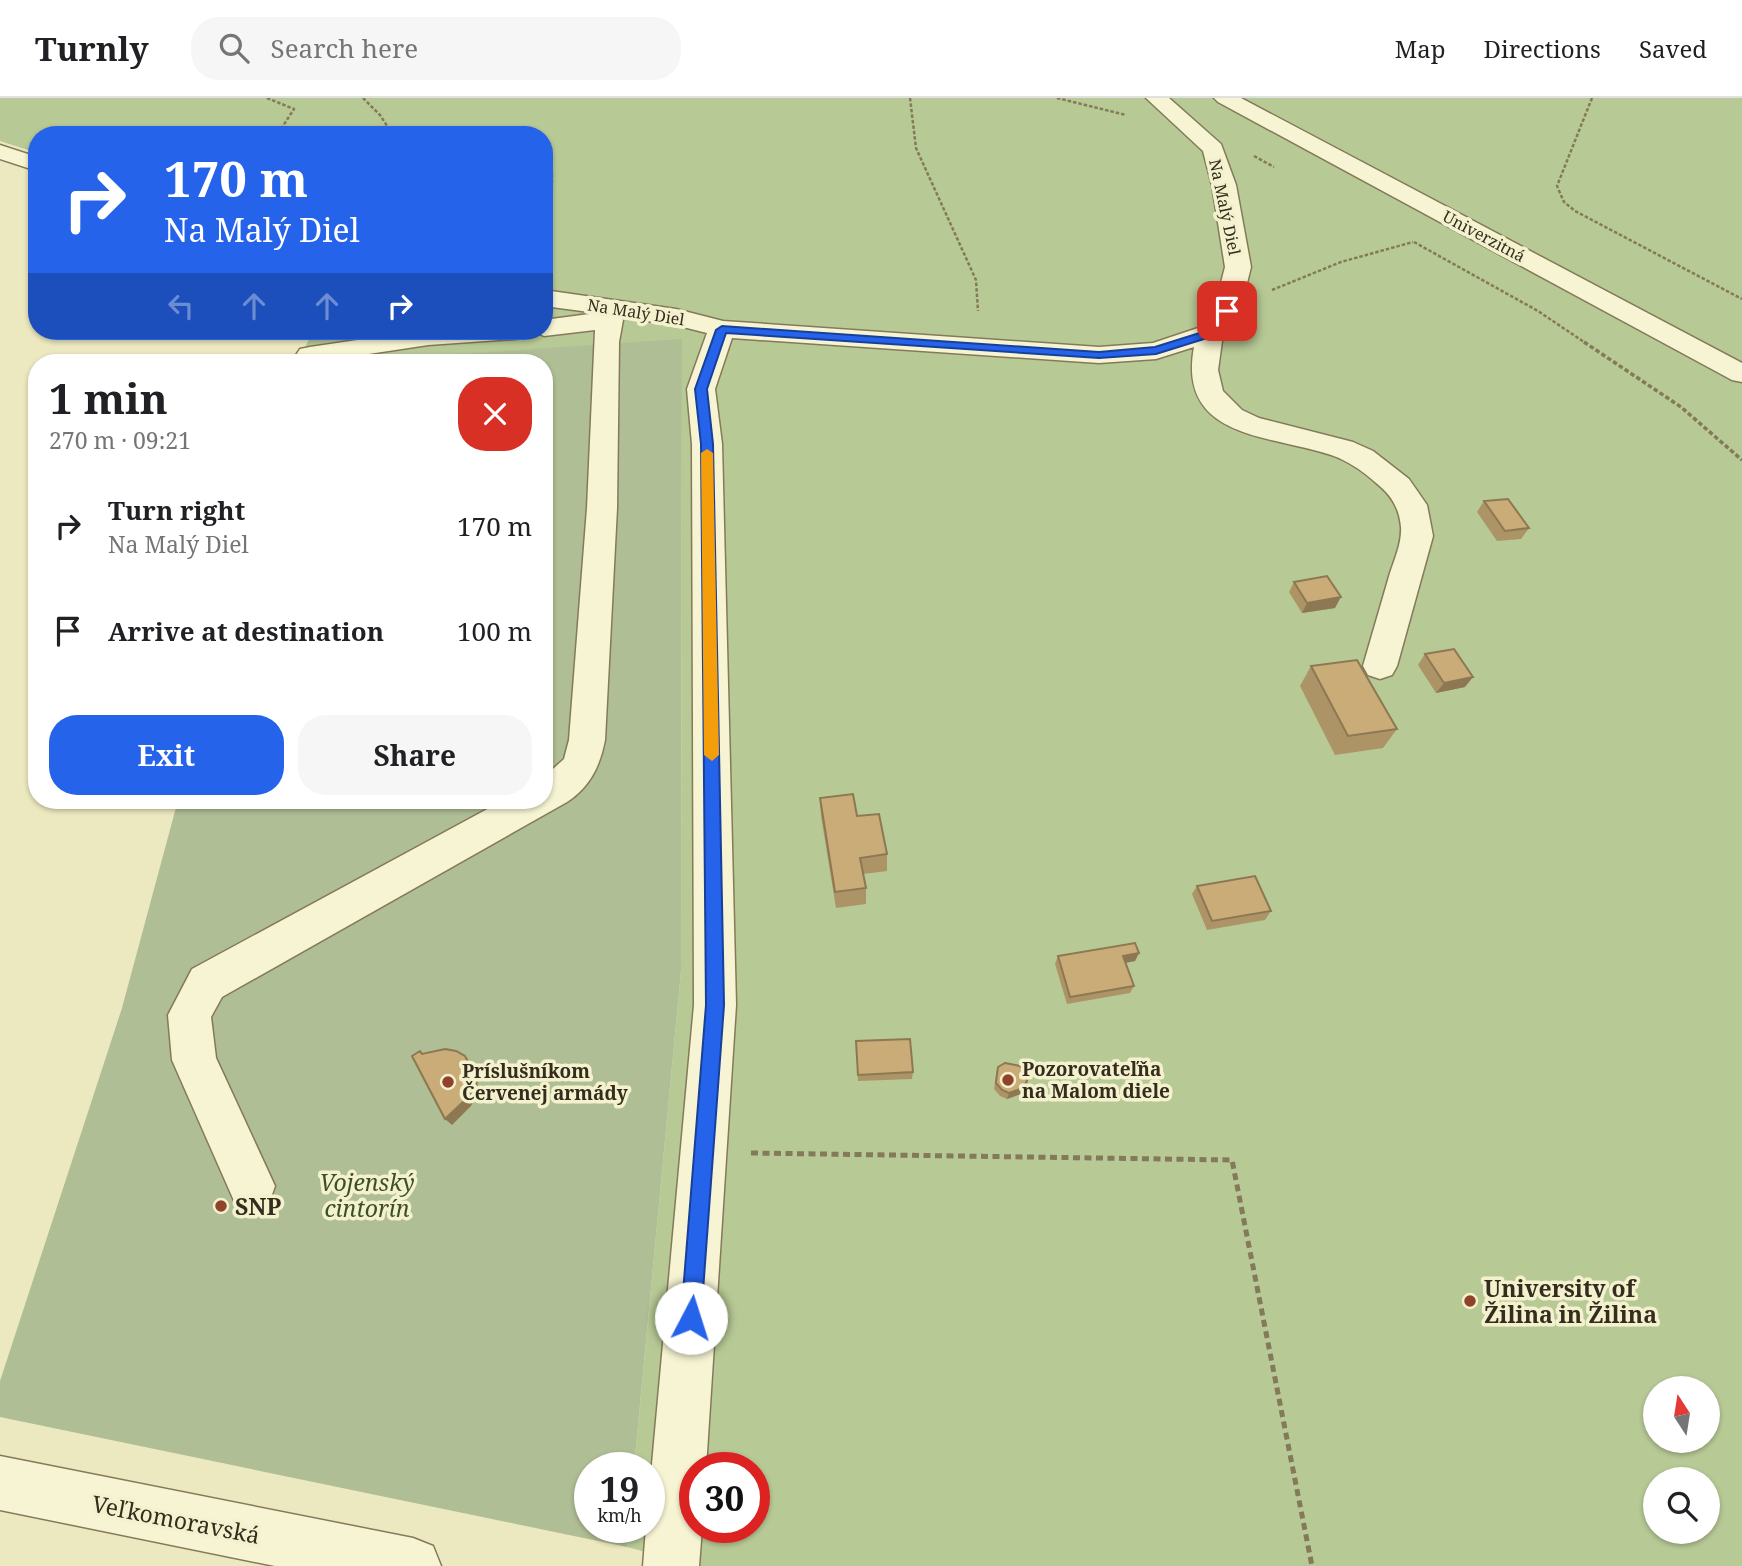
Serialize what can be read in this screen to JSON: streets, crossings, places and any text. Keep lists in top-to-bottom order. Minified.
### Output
{"streets":{"street":["Na Malý Diel","Univerzitná","Veľkomoravská"]},"parks":["Vojenský cintorín"],"places":["Pozorovateľňa na Malom diele","Príslušníkom Červenej armády","SNP","University of Žilina in Žilina"],"north":"top","page":{"header":"Turnly","search":"Search here","nav":["Map","Directions","Saved"],"turn":["170 m","Na Malý Diel"],"heading":["1 min","270 m · 09:21"],"list":[{"name":"Turn right","note":"Na Malý Diel","value":"170 m"},{"name":"Arrive at destination","value":"100 m"}],"buttons":["Exit","Share"],"speed":"19 km/h","limit":"30"}}
